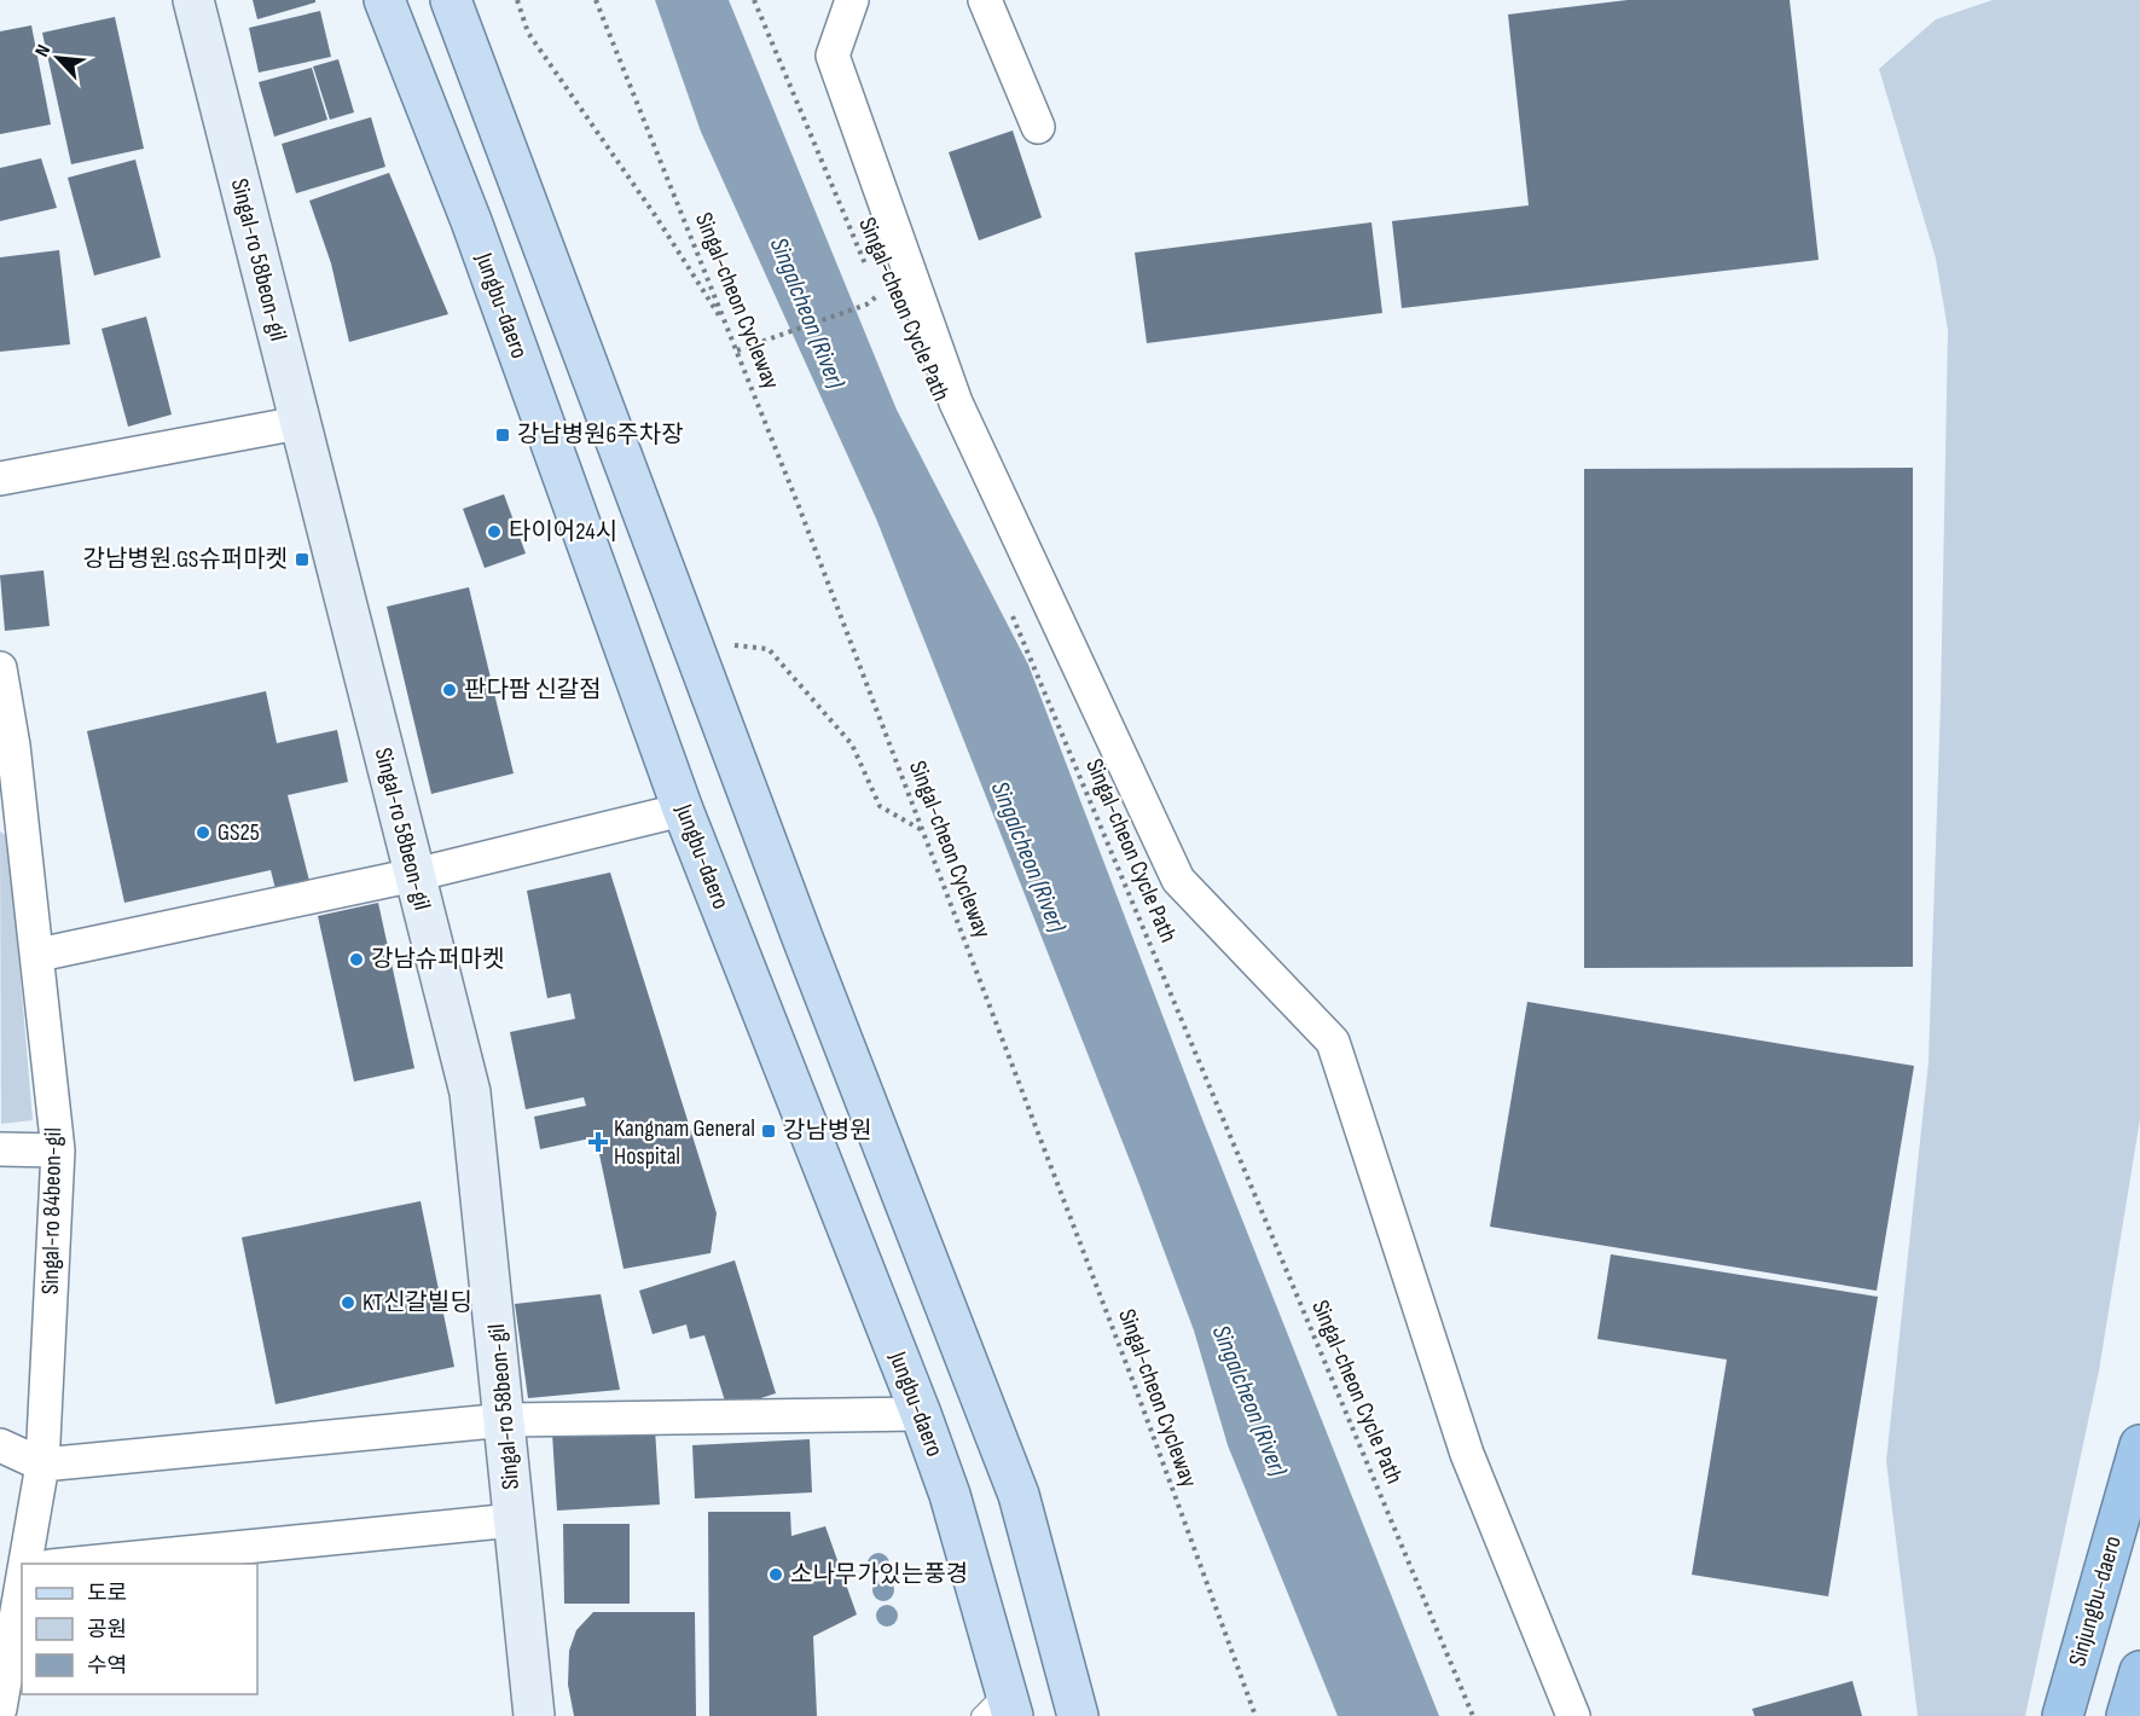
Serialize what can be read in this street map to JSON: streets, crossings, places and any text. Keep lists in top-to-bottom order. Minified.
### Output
{"streets":{"highway":["Sinjungbu-daero"],"main road":["Jungbu-daero"],"street":["Singal-ro 58beon-gil","Singal-ro 84beon-gil"],"path":["Singal-cheon Cycleway","Singal-cheon Cycle Path"]},"water":["Singalcheon (River)"],"places":{"transit":["강남병원6주차장","강남병원.GS슈퍼마켓","강남병원"],"other":["타이어24시","판다팜 신갈점","GS25","강남슈퍼마켓","KT신갈빌딩","소나무가있는풍경"],"health":["Kangnam General Hospital"]},"legend":["도로","공원","수역"],"north":"top left"}
